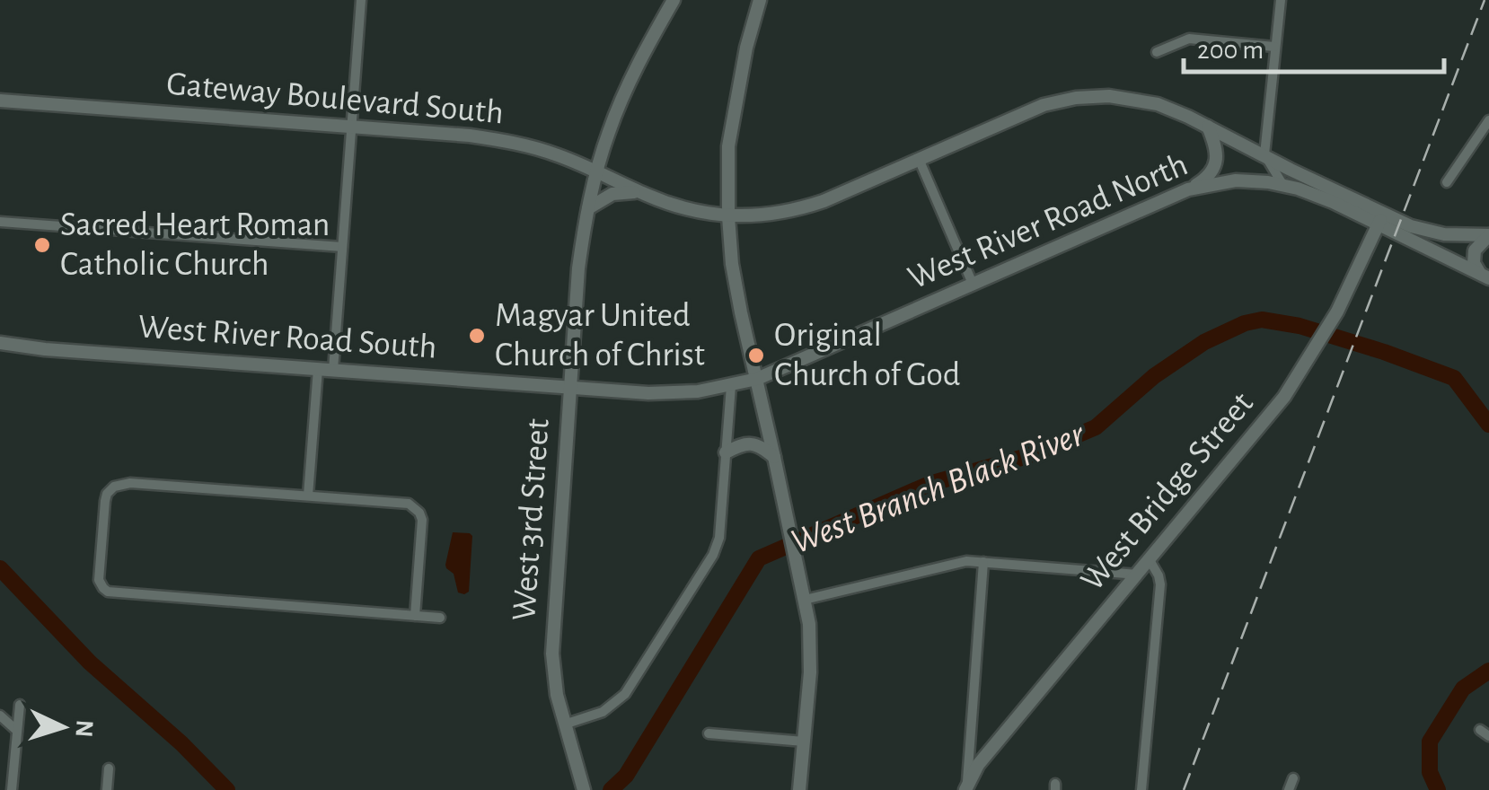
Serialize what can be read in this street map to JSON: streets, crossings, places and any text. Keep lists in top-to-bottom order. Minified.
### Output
{"streets":{"main road":["Gateway Boulevard South","West River Road North","West River Road South","West Bridge Street","West 3rd Street"]},"crossings":[["Gateway Boulevard South","West River Road North"],["Gateway Boulevard South","West Bridge Street"],["Gateway Boulevard South","West 3rd Street"],["West River Road North","West River Road South"],["West River Road North","West Bridge Street"],["West River Road North","West 3rd Street"],["West River Road South","West 3rd Street"]],"water":["West Branch Black River"],"places":["Sacred Heart Roman Catholic Church","Magyar United Church of Christ","Original Church of God"],"scale_bar":"200 m","north":"right"}
